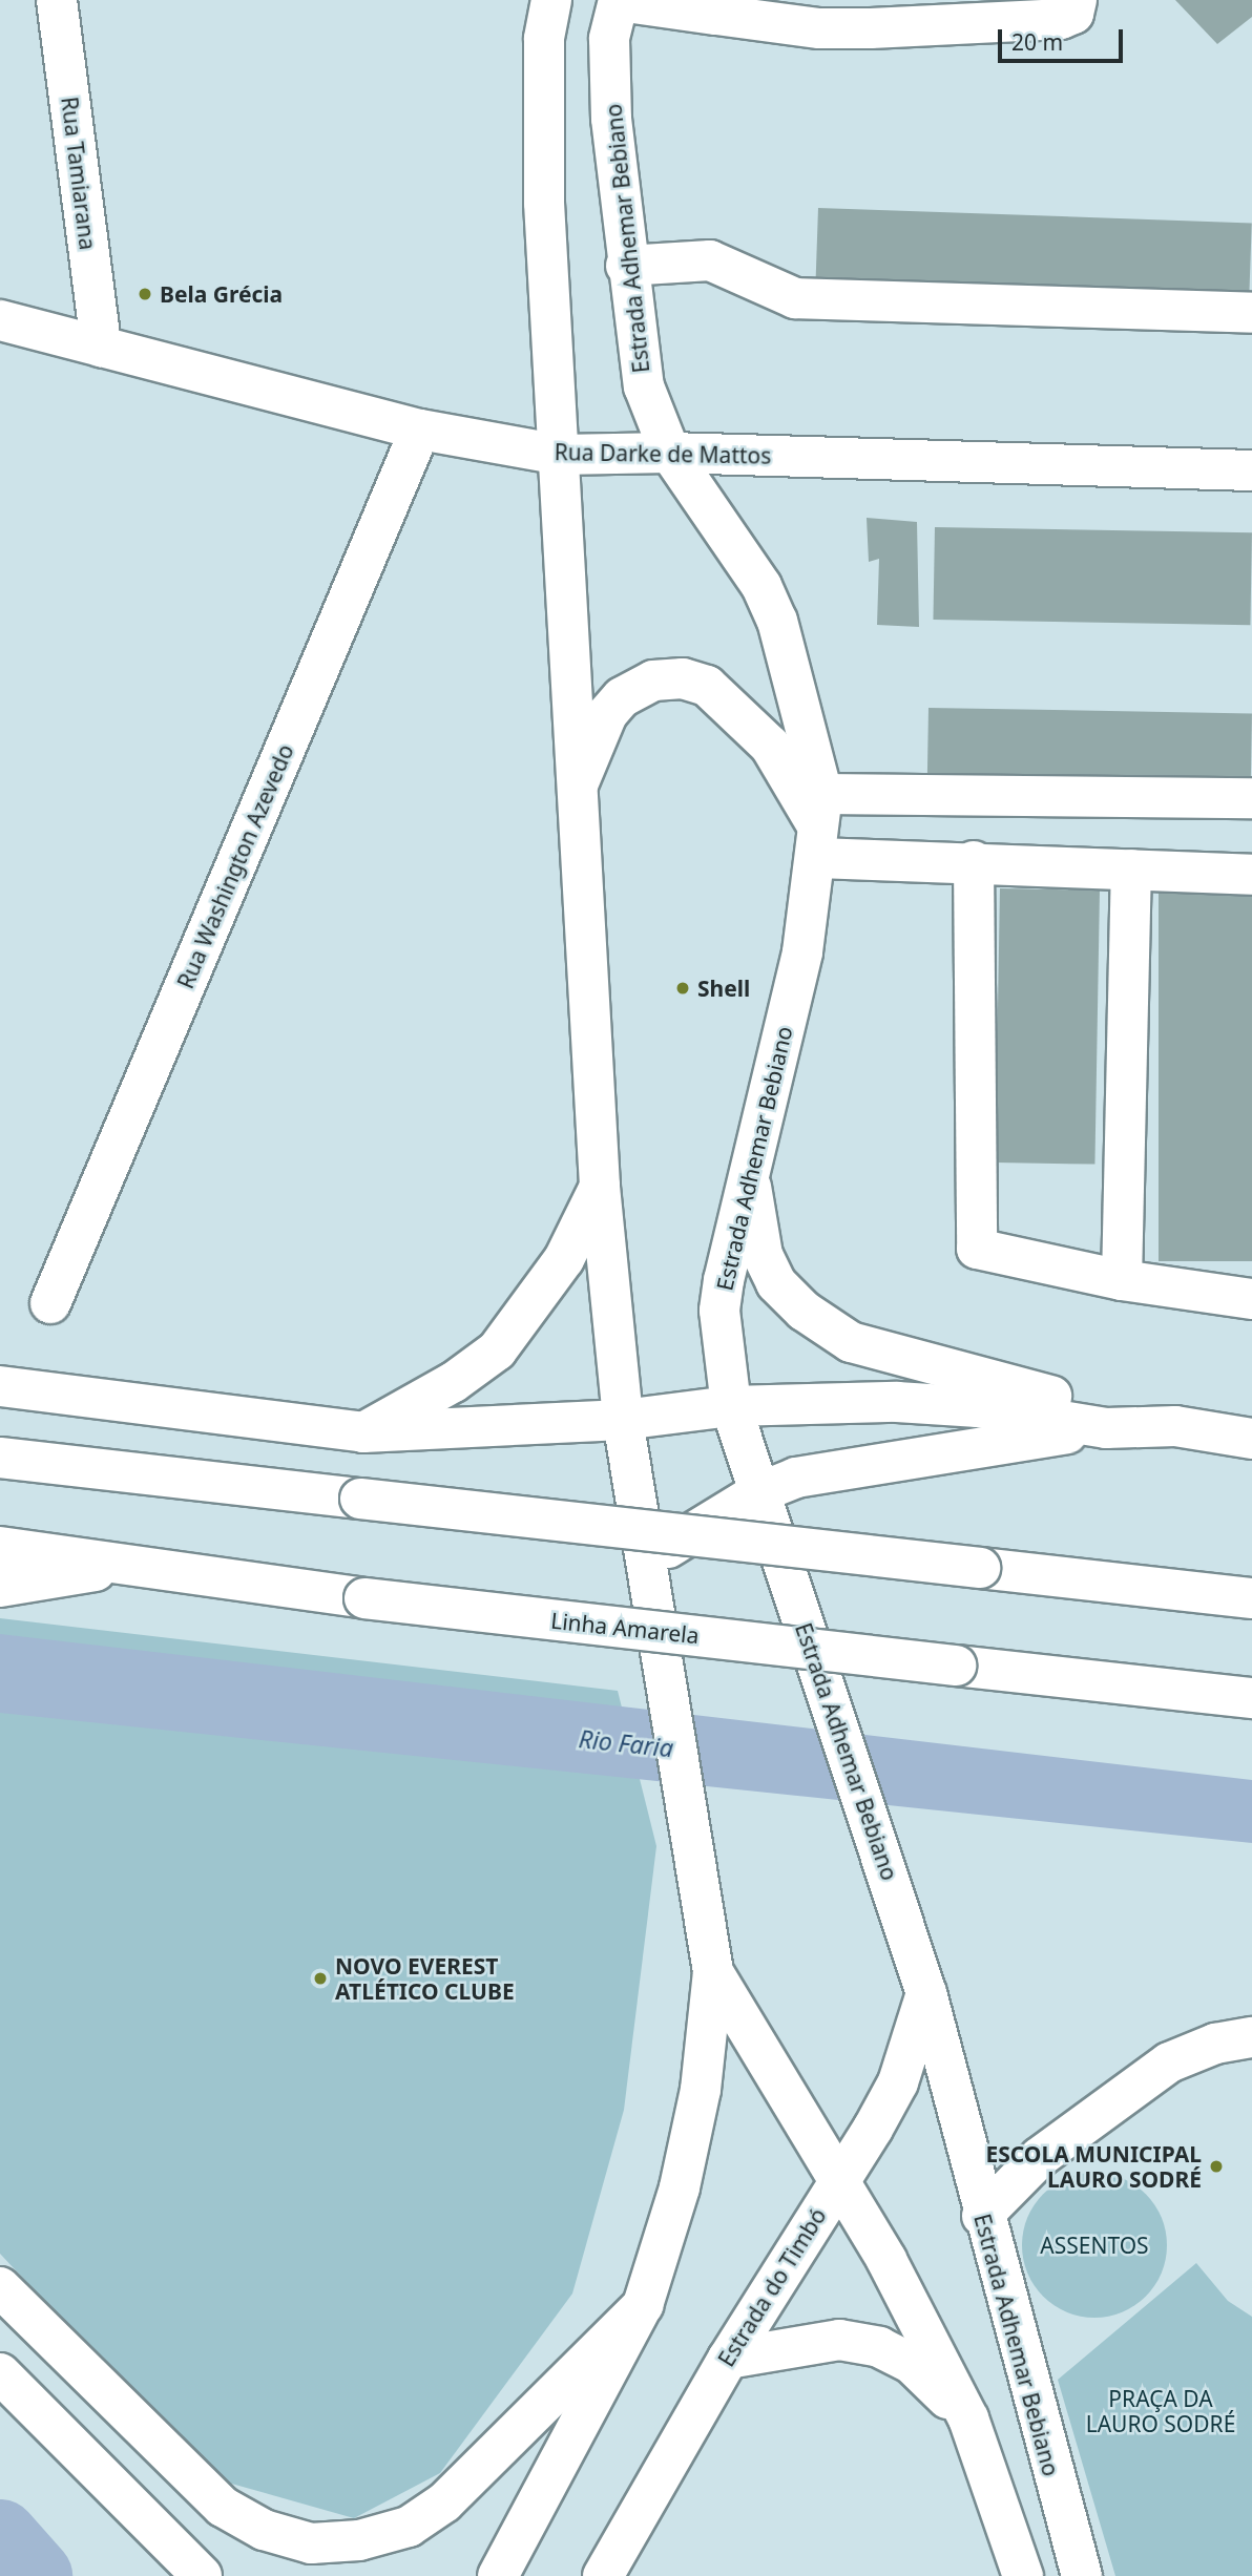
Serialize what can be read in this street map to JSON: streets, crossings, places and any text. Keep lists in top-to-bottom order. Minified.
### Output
{"streets":{"main road":["Rua Tamiarana","Estrada Adhemar Bebiano","Rua Darke de Mattos","Rua Washington Azevedo","Linha Amarela","Estrada do Timbó"]},"crossings":[["Rua Tamiarana","Rua Darke de Mattos"],["Estrada Adhemar Bebiano","Rua Darke de Mattos"],["Estrada Adhemar Bebiano","Estrada do Timbó"],["Rua Darke de Mattos","Rua Washington Azevedo"]],"water":["Rio Faria"],"parks":["ASSENTOS","PRAÇA DA LAURO SODRÉ"],"places":["Bela Grécia","Shell","NOVO EVEREST ATLÉTICO CLUBE","ESCOLA MUNICIPAL LAURO SODRÉ"],"scale_bar":"20 m"}
